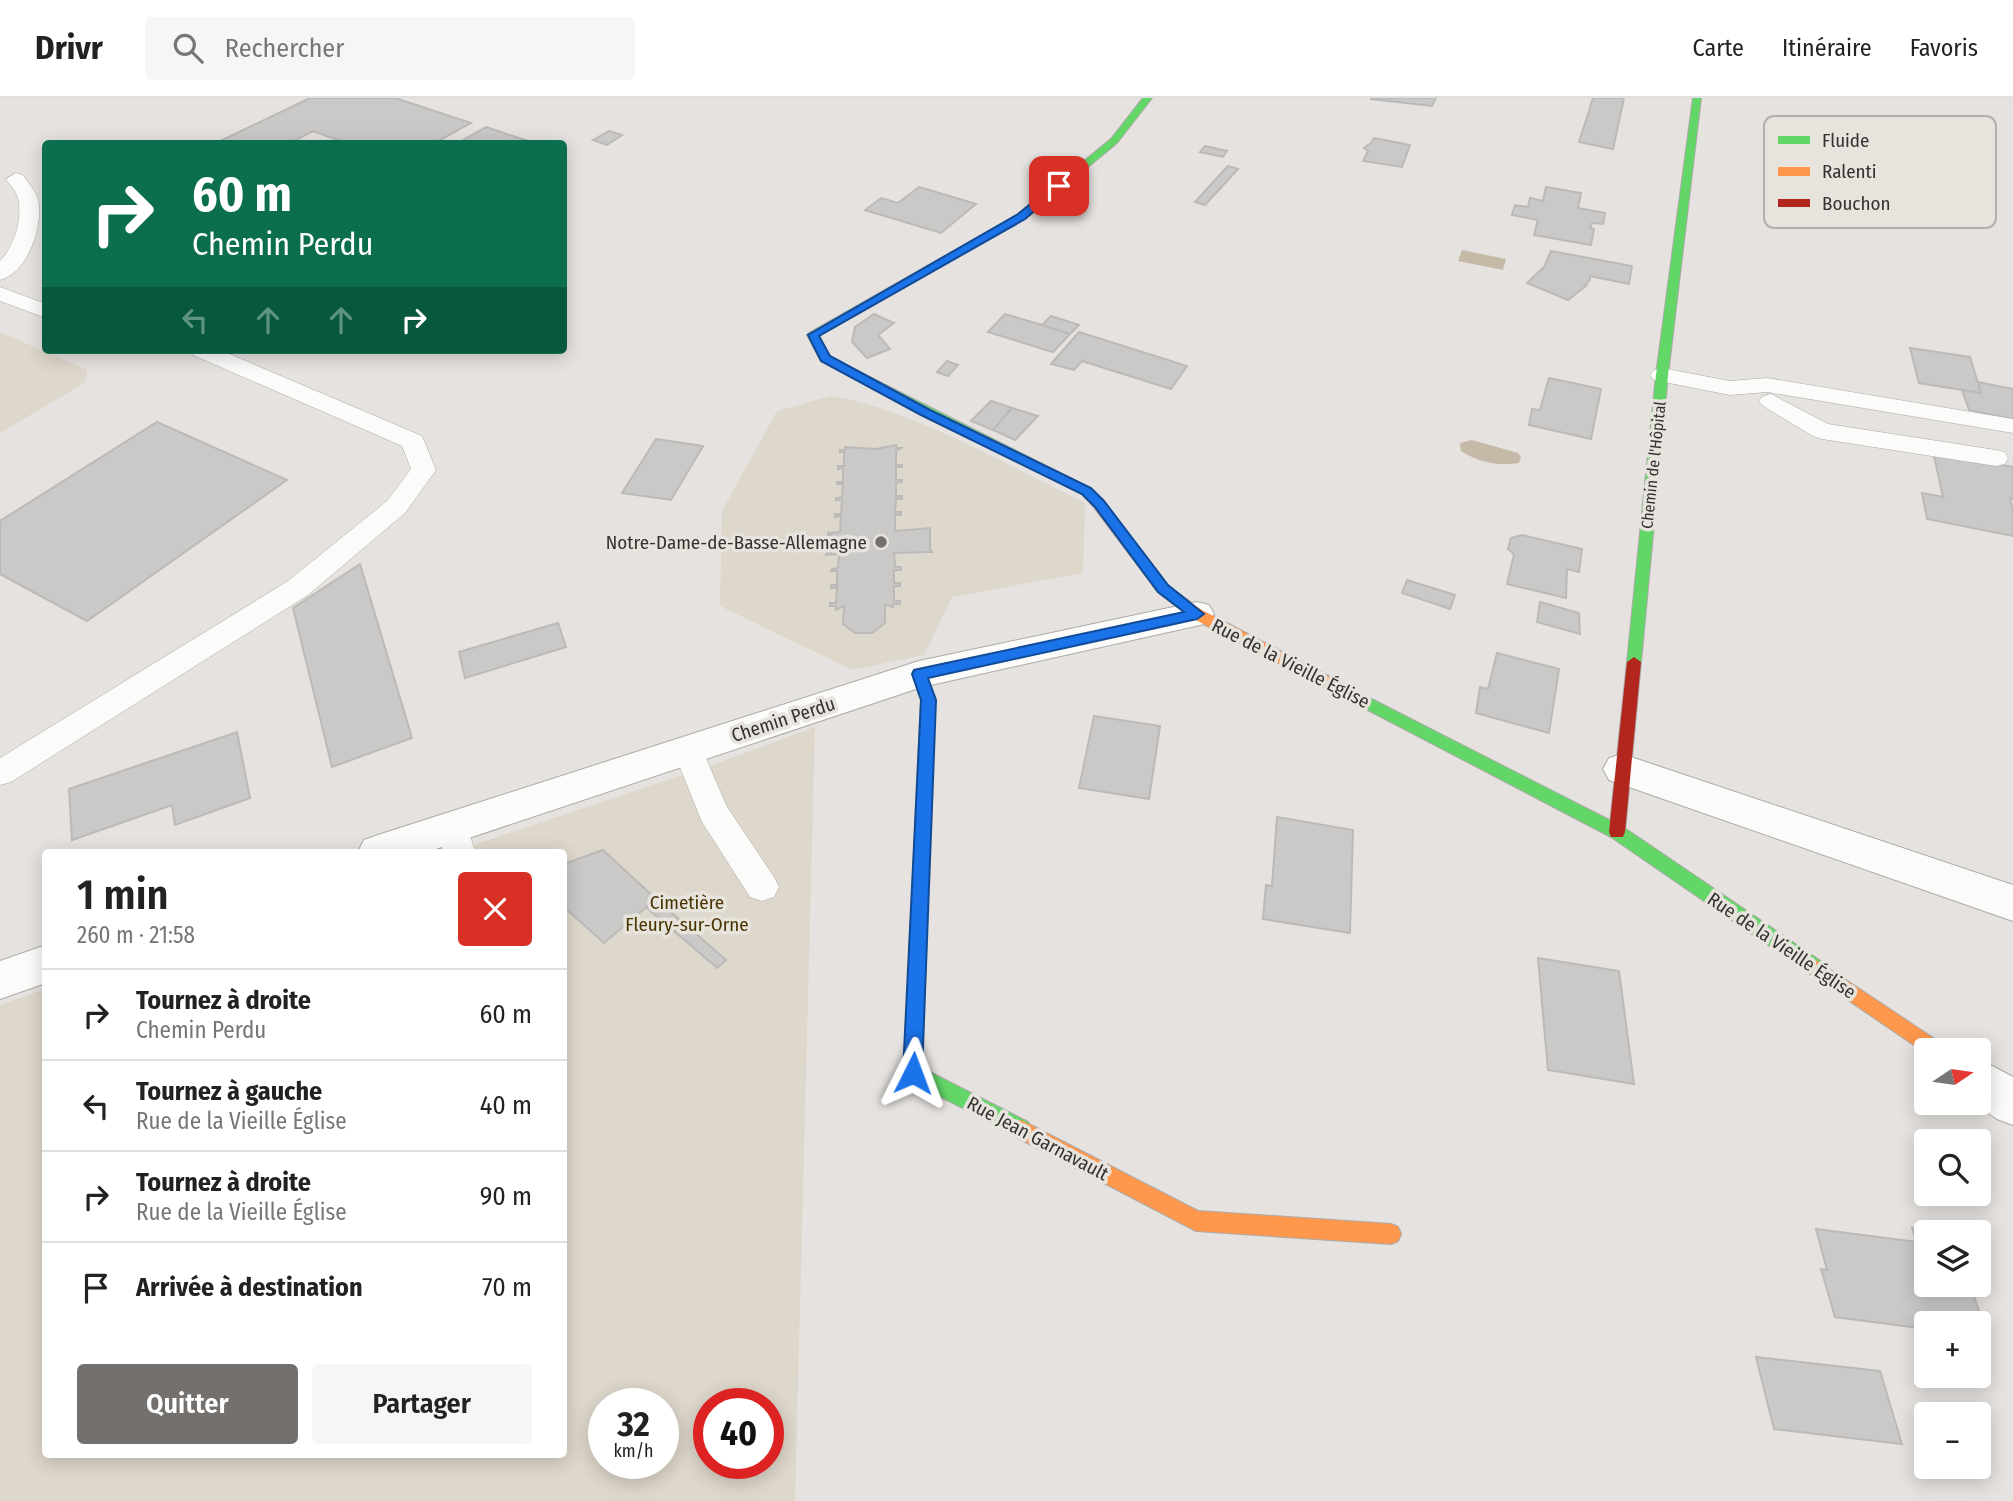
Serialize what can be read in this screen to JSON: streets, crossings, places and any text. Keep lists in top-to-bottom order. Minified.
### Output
{"streets":{"street":["Chemin de l'Hôpital","Rue de la Vieille Église","Chemin Perdu","Rue Jean Garnavault"]},"crossings":[["Chemin de l'Hôpital","Rue de la Vieille Église"],["Rue de la Vieille Église","Chemin Perdu"],["Chemin Perdu","Rue Jean Garnavault"]],"parks":["Cimetière Fleury-sur-Orne"],"places":["Notre-Dame-de-Basse-Allemagne"],"legend":["Fluide","Ralenti","Bouchon"],"north":"right","page":{"header":"Drivr","search":"Rechercher","nav":["Carte","Itinéraire","Favoris"],"turn":["60 m","Chemin Perdu"],"heading":["1 min","260 m · 21:58"],"list":[{"name":"Tournez à droite","note":"Chemin Perdu","value":"60 m"},{"name":"Tournez à gauche","note":"Rue de la Vieille Église","value":"40 m"},{"name":"Tournez à droite","note":"Rue de la Vieille Église","value":"90 m"},{"name":"Arrivée à destination","value":"70 m"}],"map_buttons":["+","−"],"buttons":["Quitter","Partager"],"speed":"32 km/h","limit":"40"}}
